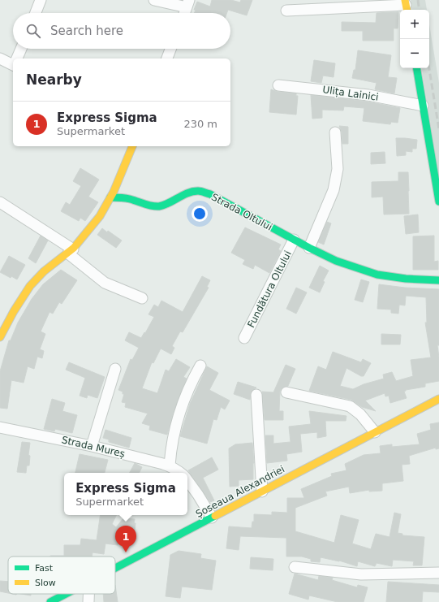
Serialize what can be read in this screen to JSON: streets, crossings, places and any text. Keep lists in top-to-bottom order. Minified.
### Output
{"streets":{"street":["Ulița Lainici","Strada Oltului","Fundătura Oltului","Strada Mureș","Șoseaua Alexandriei"]},"crossings":[["Strada Oltului","Fundătura Oltului"]],"legend":["Fast","Slow"],"page":{"map_buttons":["+","−"],"search":"Search here","heading":"Nearby","list":[{"mark":"1","name":"Express Sigma","note":"Supermarket","value":"230 m"}],"popup":["Express Sigma","Supermarket"],"pins":"1"}}
